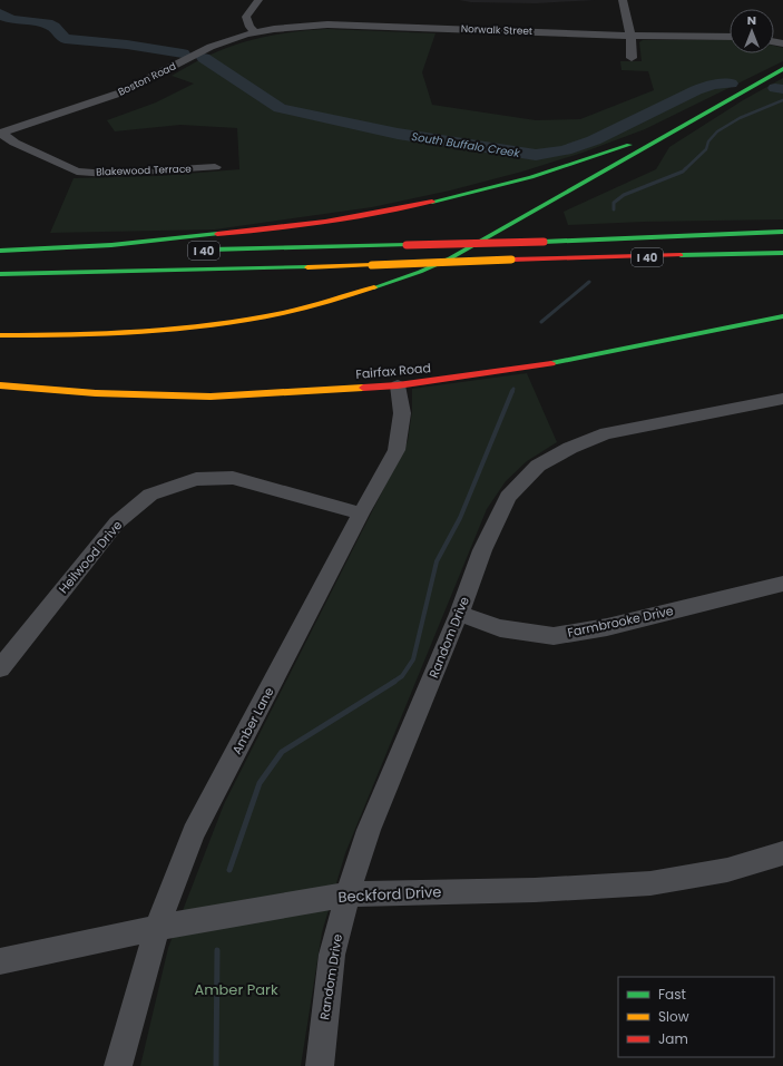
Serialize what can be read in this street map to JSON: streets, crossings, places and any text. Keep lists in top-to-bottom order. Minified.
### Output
{"streets":{"main road":["I 40","Fairfax Road"],"street":["Norwalk Street","Boston Road","Blakewood Terrace","Heilwood Drive","Farmbrooke Drive","Random Drive","Amber Lane","Beckford Drive"]},"crossings":[["Norwalk Street","Boston Road"],["Boston Road","Blakewood Terrace"],["Fairfax Road","Amber Lane"],["Heilwood Drive","Amber Lane"],["Farmbrooke Drive","Random Drive"],["Random Drive","Beckford Drive"],["Amber Lane","Beckford Drive"]],"water":["South Buffalo Creek"],"parks":["Amber Park"],"legend":["Fast","Slow","Jam"],"north":"top"}
